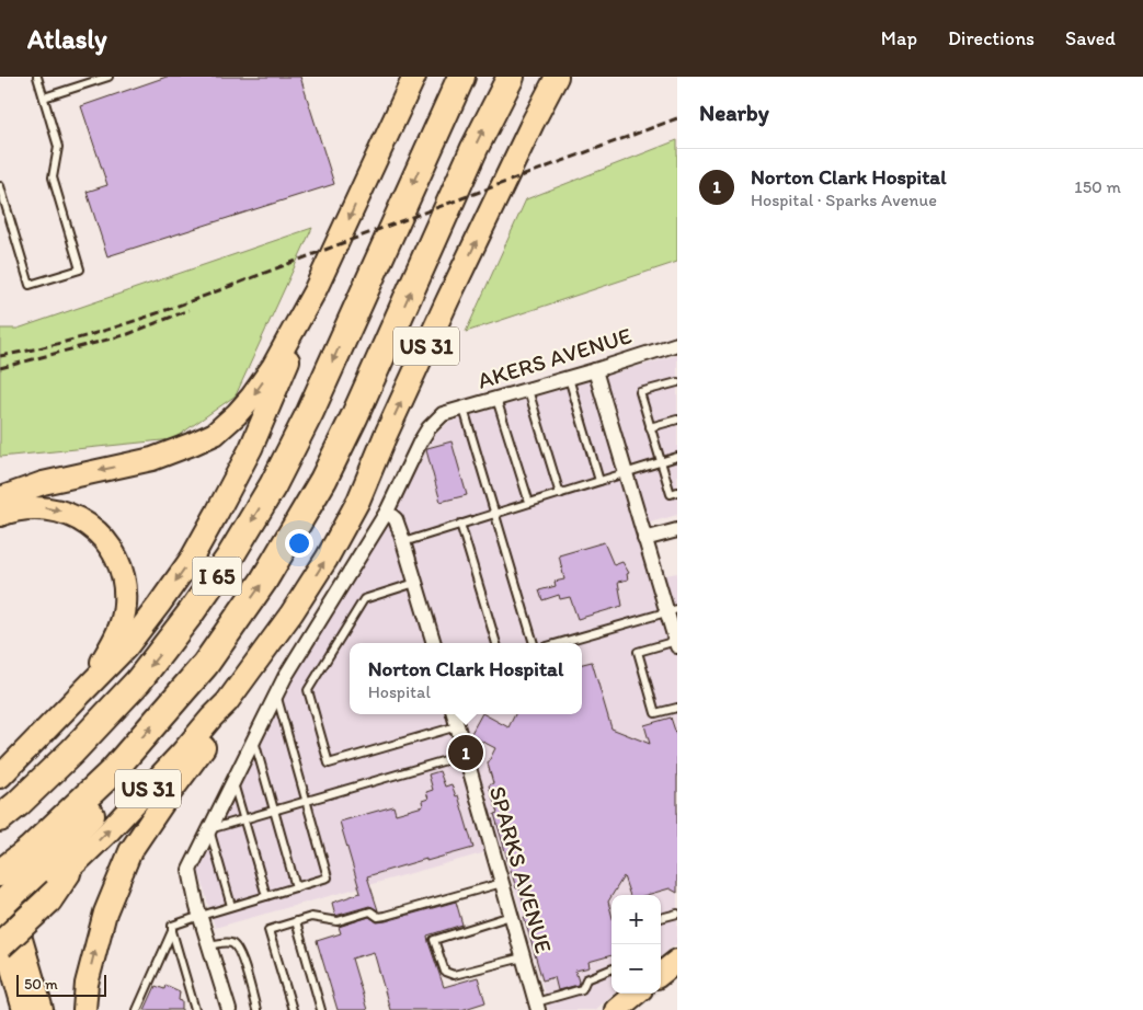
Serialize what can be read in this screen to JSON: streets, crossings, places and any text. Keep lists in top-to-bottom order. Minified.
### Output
{"streets":{"highway":["I 65"],"main road":["US 31"],"street":["AKERS AVENUE","SPARKS AVENUE"]},"scale_bar":"50 m","page":{"header":"Atlasly","nav":["Map","Directions","Saved"],"heading":"Nearby","list":[{"mark":"1","name":"Norton Clark Hospital","note":"Hospital · Sparks Avenue","value":"150 m"}],"popup":["Norton Clark Hospital","Hospital"],"pins":"1","map_buttons":["+","−"],"scale":"50 m"}}
